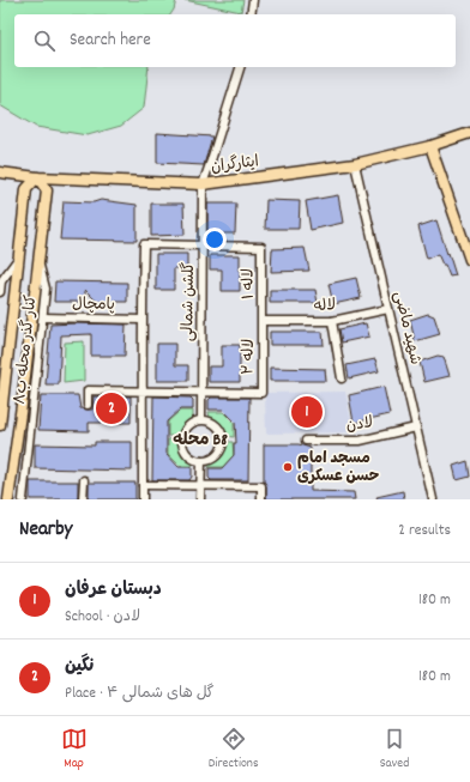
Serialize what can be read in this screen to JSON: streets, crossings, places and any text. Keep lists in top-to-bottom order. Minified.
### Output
{"streets":{"main road":["ایثارگران"],"street":["لاله ۱","گلشن شمالی","پامچال","لاله","شهید ماضی","کنار گذر محله ب۸","لاله ۲","لادن"]},"crossings":[["ایثارگران","گلشن شمالی"],["ایثارگران","شهید ماضی"],["لاله ۱","گلشن شمالی"],["لاله ۱","لاله"],["لاله ۱","لاله ۲"],["گلشن شمالی","لاله ۲"],["پامچال","کنار گذر محله ب۸"],["لاله","شهید ماضی"],["لاله","لاله ۲"],["شهید ماضی","لادن"]],"districts":["محله B8"],"places":["مسجد امام حسن عسکری"],"page":{"search":"Search here","pins":["2","1"],"heading":["Nearby","2 results"],"list":[{"mark":"1","name":"دبستان عرفان","note":"School · لادن","value":"180 m"},{"mark":"2","name":"نگین","note":"Place · گل های شمالی ۴","value":"180 m"}],"nav":["Map","Directions","Saved"]}}
